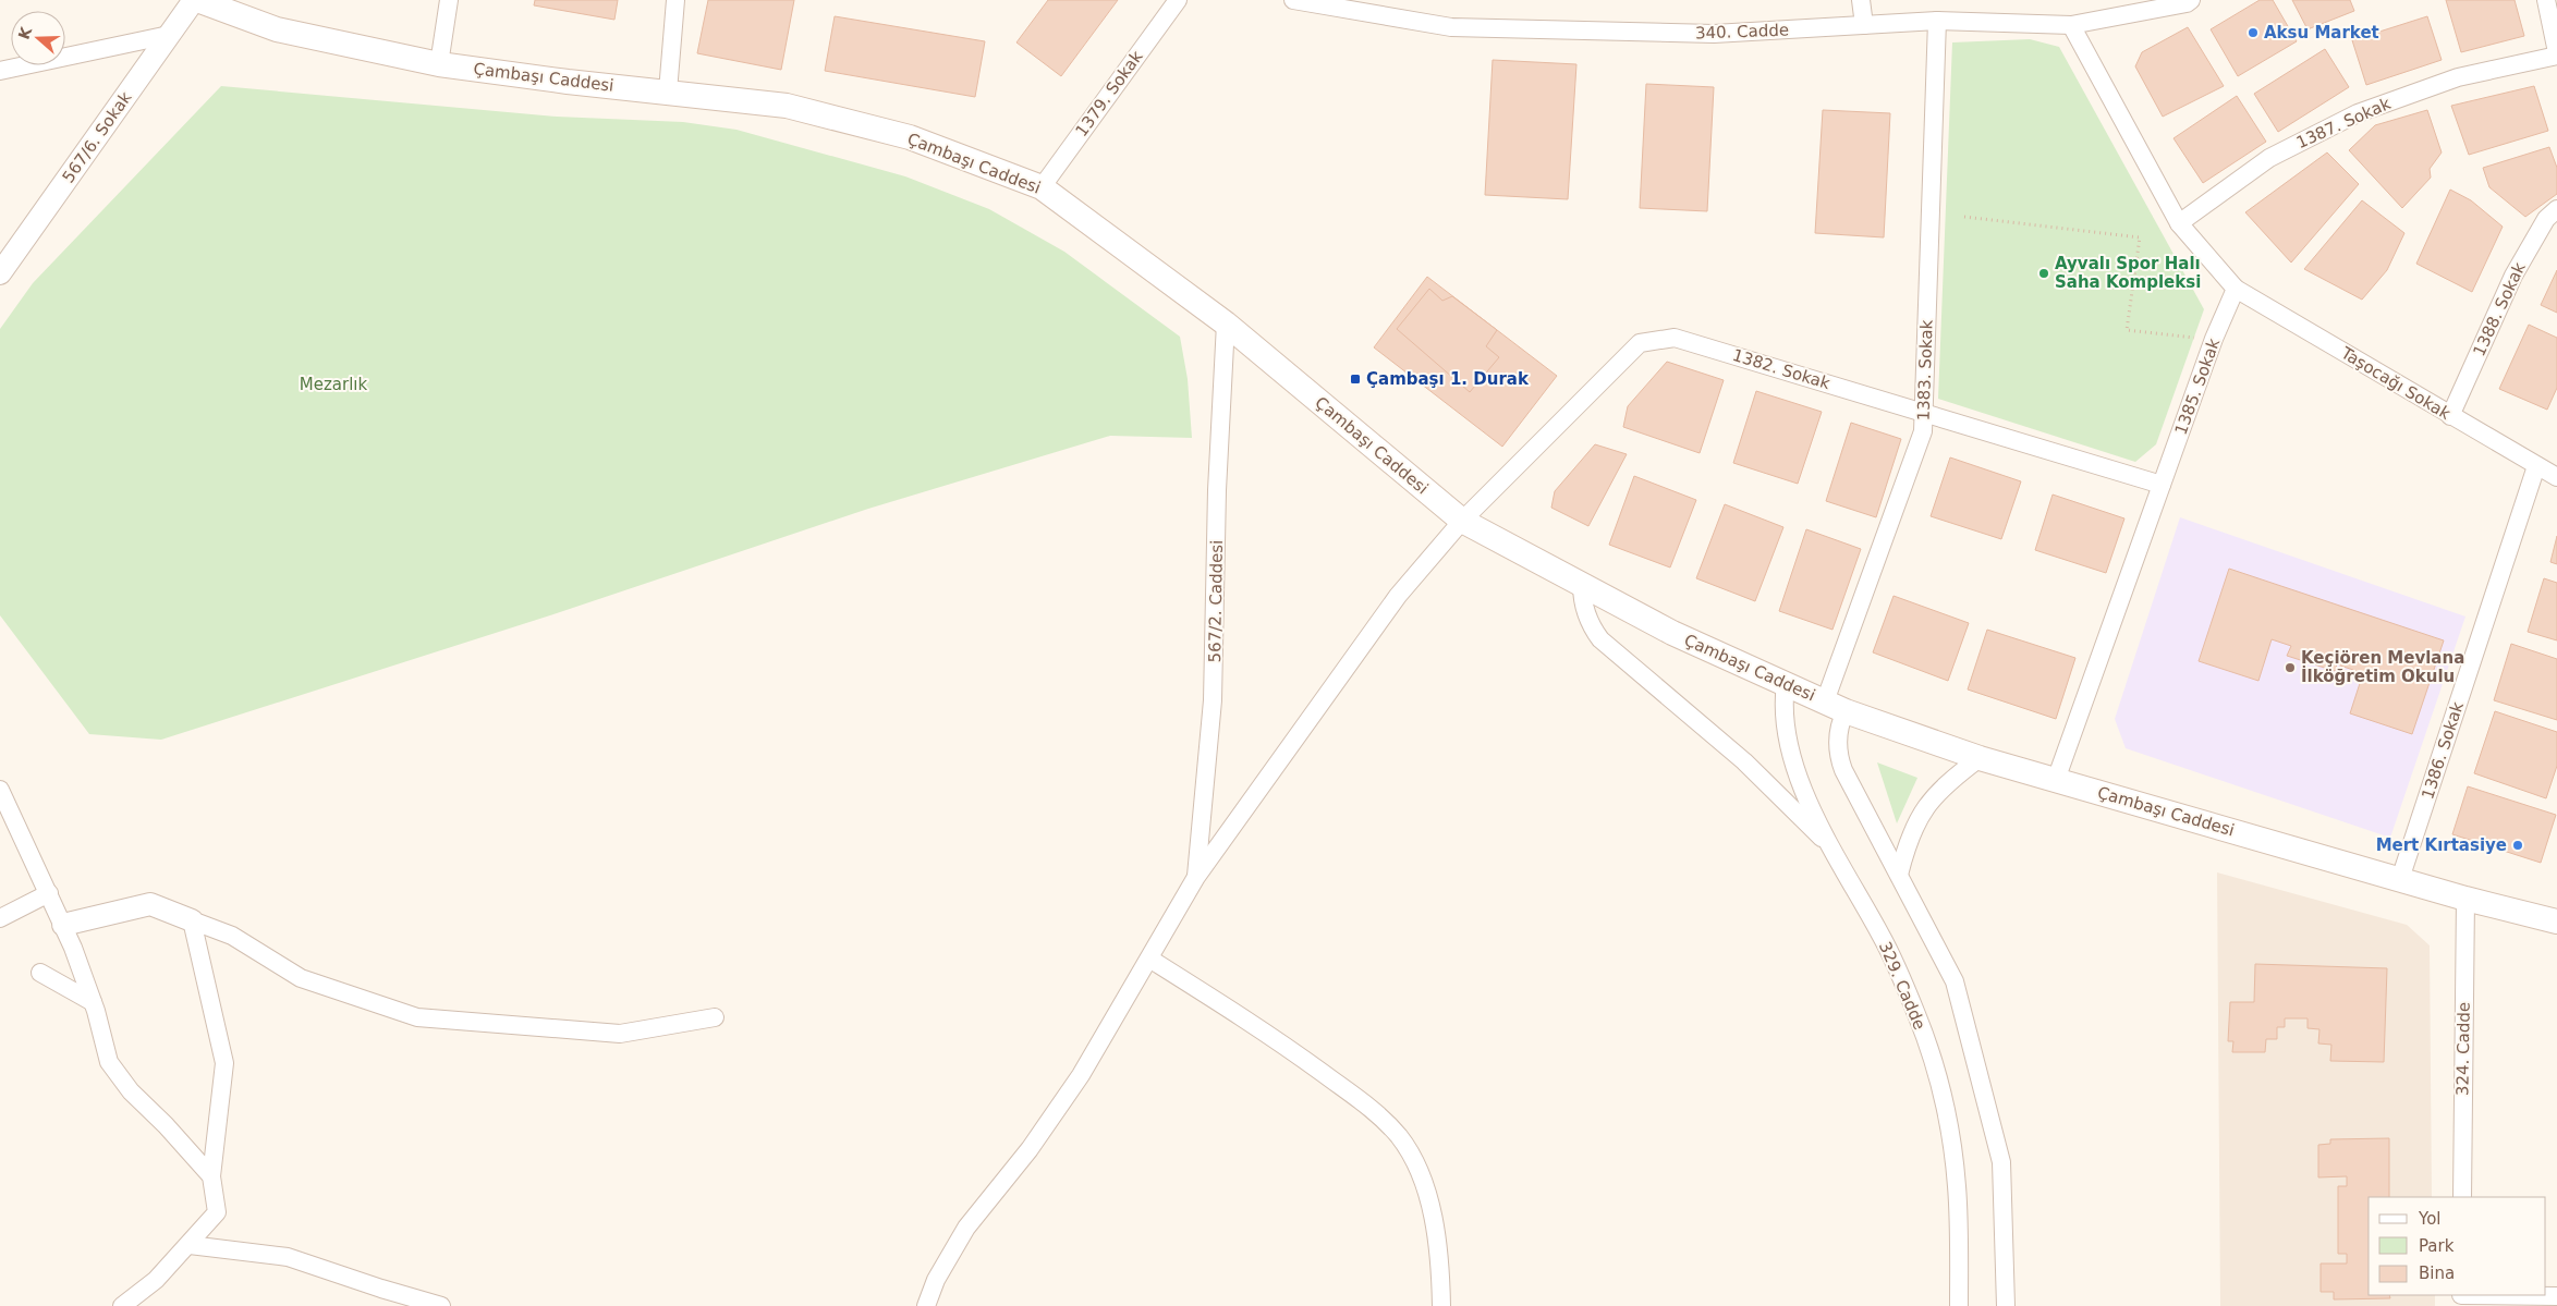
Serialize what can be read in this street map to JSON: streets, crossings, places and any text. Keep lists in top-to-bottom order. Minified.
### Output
{"streets":{"main road":["Çambaşı Caddesi"],"street":["340. Cadde","1379. Sokak","1387. Sokak","567/6. Sokak","1388. Sokak","1382. Sokak","1383. Sokak","Taşocağı Sokak","1385. Sokak","567/2. Caddesi","1386. Sokak","329. Cadde","324. Cadde"]},"crossings":[["340. Cadde","1383. Sokak"],["Çambaşı Caddesi","1379. Sokak"],["Çambaşı Caddesi","567/6. Sokak"],["Çambaşı Caddesi","1382. Sokak"],["Çambaşı Caddesi","1383. Sokak"],["Çambaşı Caddesi","1385. Sokak"],["Çambaşı Caddesi","567/2. Caddesi"],["Çambaşı Caddesi","1386. Sokak"],["Çambaşı Caddesi","329. Cadde"],["Çambaşı Caddesi","324. Cadde"],["1388. Sokak","Taşocağı Sokak"],["1382. Sokak","1383. Sokak"],["1382. Sokak","1385. Sokak"],["1382. Sokak","567/2. Caddesi"],["Taşocağı Sokak","1385. Sokak"],["Taşocağı Sokak","1386. Sokak"]],"parks":["Mezarlık"],"places":{"other":["Aksu Market","Ayvalı Spor Halı Saha Kompleksi","Keçiören Mevlana İlköğretim Okulu","Mert Kırtasiye"],"transit":["Çambaşı 1. Durak"]},"legend":["Yol","Park","Bina"],"north":"left"}
